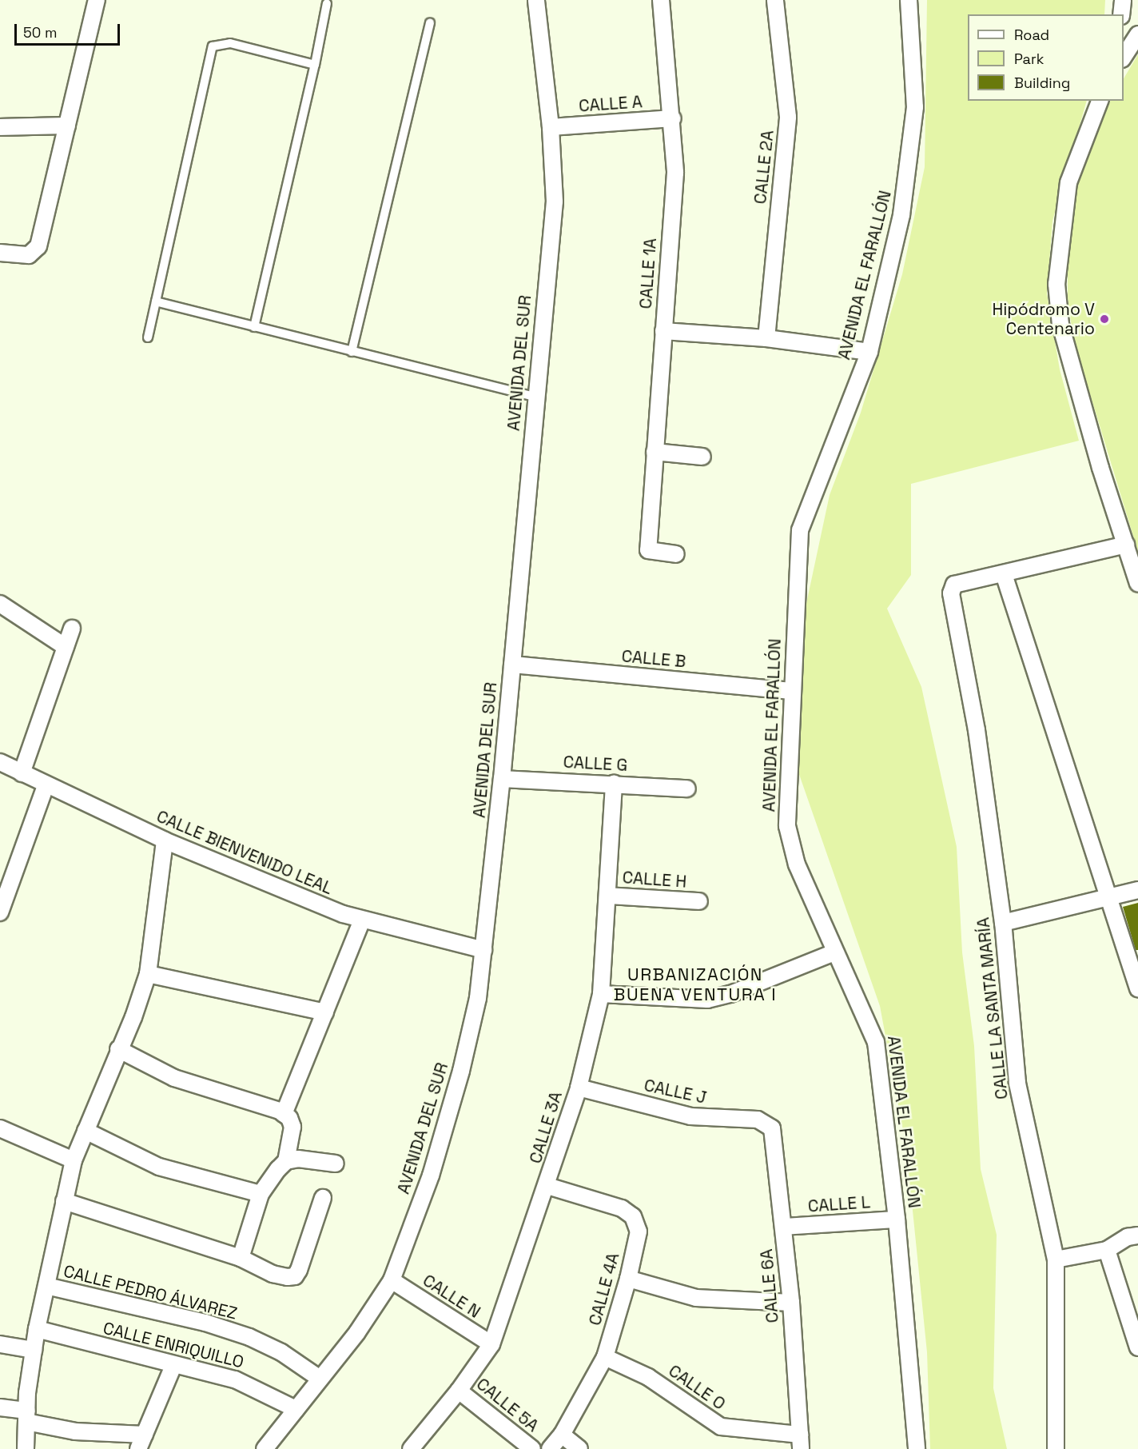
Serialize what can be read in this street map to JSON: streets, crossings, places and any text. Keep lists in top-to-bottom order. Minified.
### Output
{"streets":{"street":["CALLE A","CALLE 2A","CALLE 1A","AVENIDA EL FARALLÓN","AVENIDA DEL SUR","CALLE B","CALLE G","CALLE BIENVENIDO LEAL","CALLE H","CALLE LA SANTA MARÍA","CALLE J","CALLE 3A","CALLE L","CALLE 6A","CALLE 4A","CALLE PEDRO ÁLVAREZ","CALLE N","CALLE ENRIQUILLO","CALLE O","CALLE 5A"]},"crossings":[["CALLE A","CALLE 1A"],["CALLE A","AVENIDA DEL SUR"],["AVENIDA EL FARALLÓN","CALLE B"],["AVENIDA EL FARALLÓN","CALLE L"],["AVENIDA DEL SUR","CALLE B"],["AVENIDA DEL SUR","CALLE G"],["AVENIDA DEL SUR","CALLE BIENVENIDO LEAL"],["AVENIDA DEL SUR","CALLE PEDRO ÁLVAREZ"],["AVENIDA DEL SUR","CALLE N"],["AVENIDA DEL SUR","CALLE ENRIQUILLO"],["CALLE G","CALLE 3A"],["CALLE H","CALLE 3A"],["CALLE J","CALLE 3A"],["CALLE J","CALLE 6A"],["CALLE 3A","CALLE 4A"],["CALLE 3A","CALLE N"],["CALLE 3A","CALLE 5A"],["CALLE L","CALLE 6A"],["CALLE 6A","CALLE O"],["CALLE 4A","CALLE O"]],"districts":["URBANIZACIÓN BUENA VENTURA I"],"places":["Hipódromo V Centenario"],"legend":["Road","Park","Building"],"scale_bar":"50 m"}
